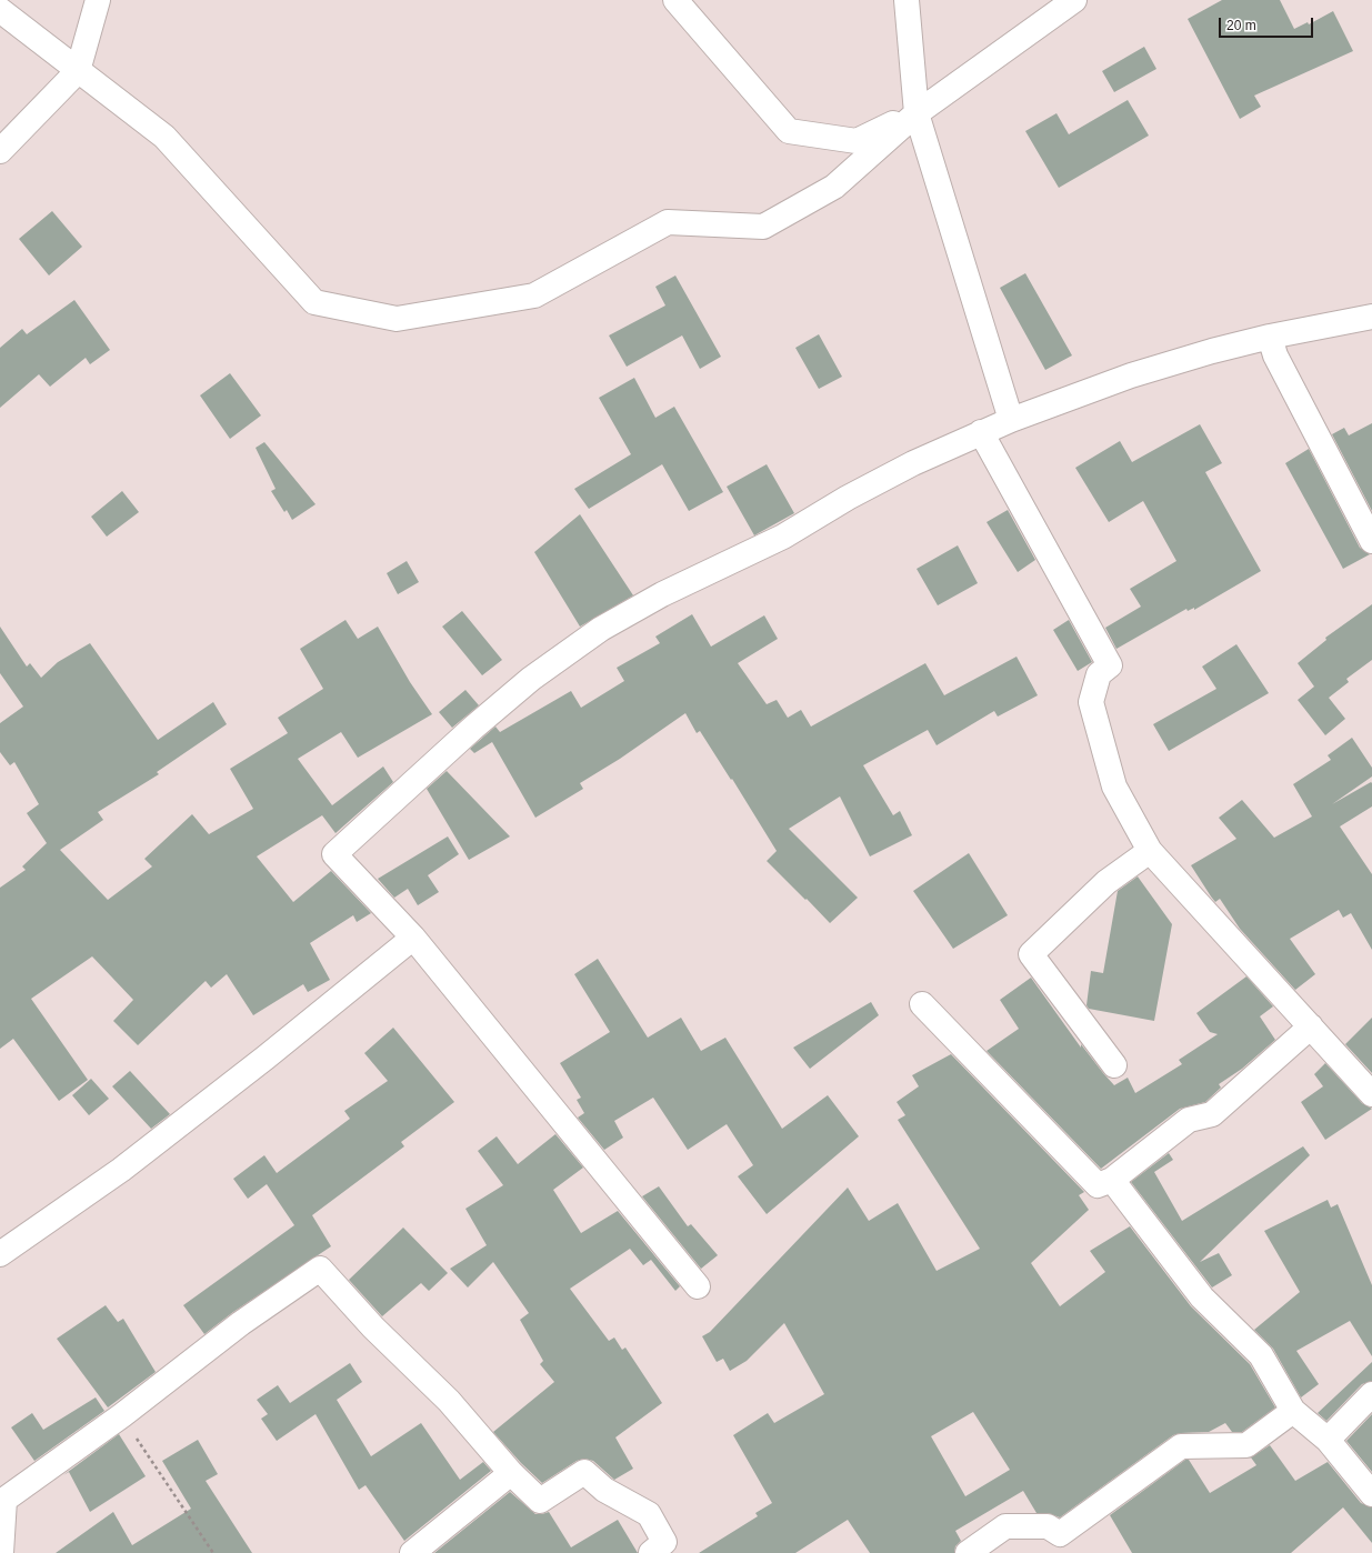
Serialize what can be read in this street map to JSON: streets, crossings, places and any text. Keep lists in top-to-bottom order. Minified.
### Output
{"scale_bar":"20 m"}
